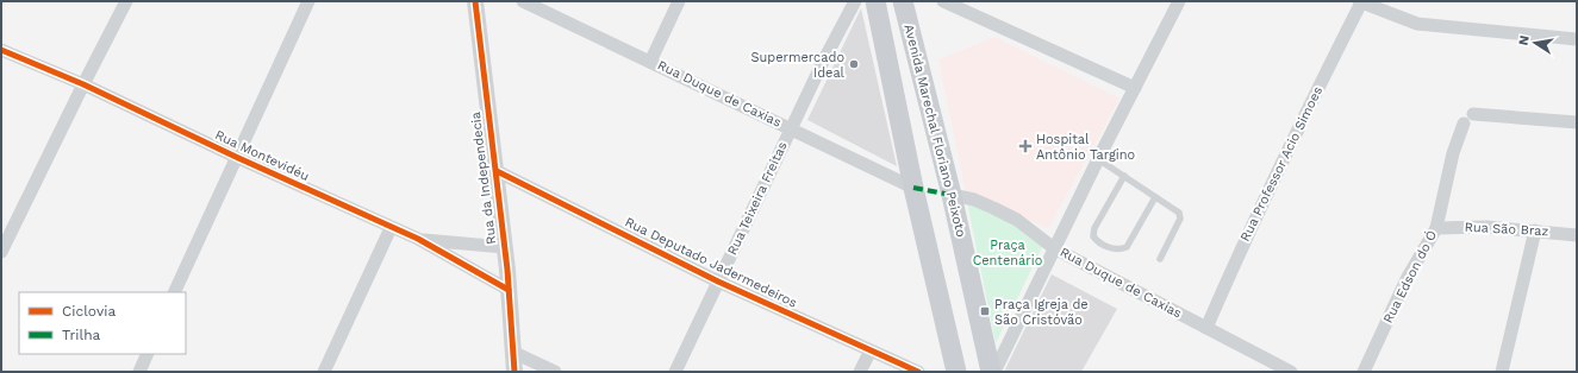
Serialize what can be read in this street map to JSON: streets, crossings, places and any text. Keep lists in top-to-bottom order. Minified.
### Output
{"streets":{"main road":["Avenida Marechal Floriano Peixoto"],"street":["Rua Duque de Caxias","Rua Montevidéu","Rua Professor Acio Simoes","Rua da Independecia","Rua Teixeira Freitas","Rua São Braz","Rua Deputado Jadermedeiros","Rua Edson do Ó"]},"crossings":[["Rua Duque de Caxias","Avenida Marechal Floriano Peixoto"],["Rua Duque de Caxias","Rua Professor Acio Simoes"],["Rua Duque de Caxias","Rua Teixeira Freitas"],["Rua Montevidéu","Rua da Independecia"],["Rua da Independecia","Rua Deputado Jadermedeiros"],["Rua Teixeira Freitas","Rua Deputado Jadermedeiros"],["Rua São Braz","Rua Edson do Ó"]],"parks":["Praça Centenário"],"places":{"other":["Supermercado Ideal"],"health":["Hospital Antônio Targino"],"transit":["Praça Igreja de São Cristóvão"]},"legend":["Ciclovia","Trilha"],"north":"left"}
